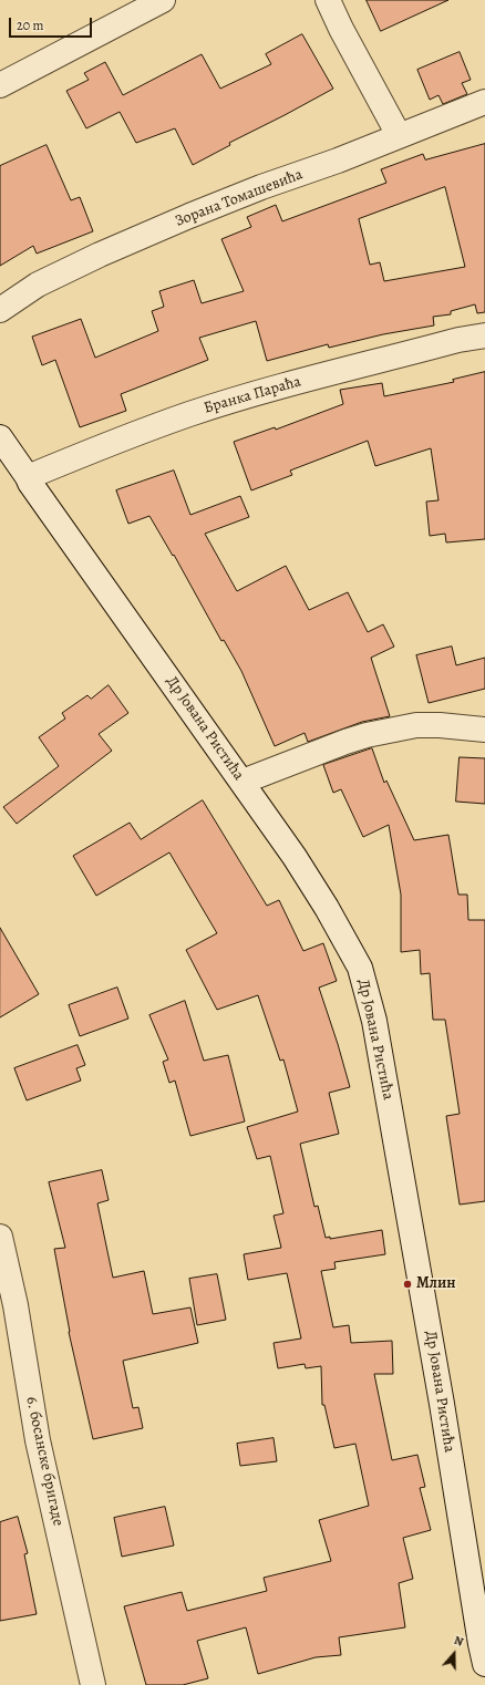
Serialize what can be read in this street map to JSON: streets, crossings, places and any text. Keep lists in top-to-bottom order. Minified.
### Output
{"streets":{"street":["Зорана Томашевића","Бранка Параћа","Др Јована Ристића","6. босанске бригаде"]},"crossings":[["Бранка Параћа","Др Јована Ристића"]],"places":["Млин"],"scale_bar":"20 m","north":"top"}
